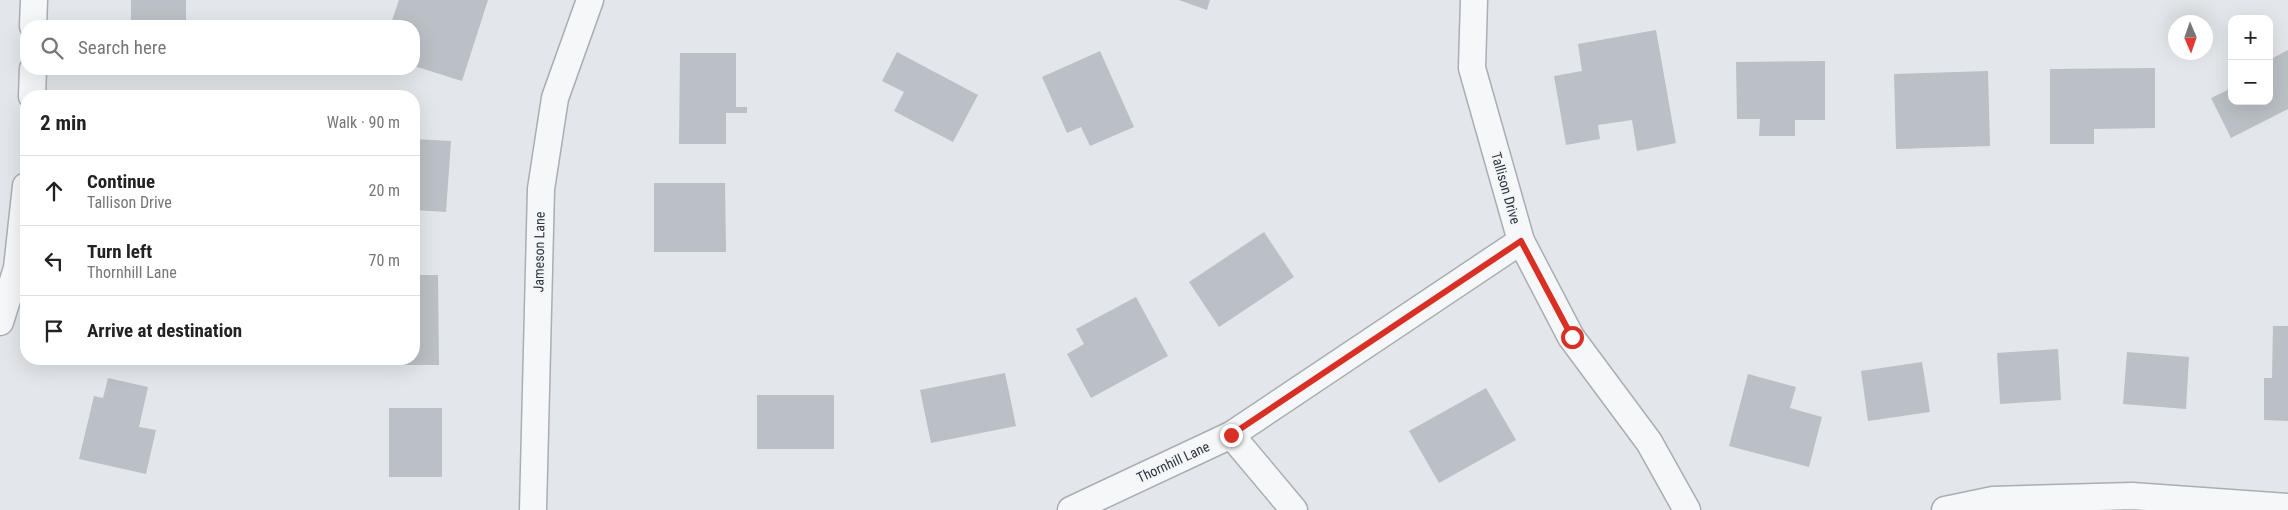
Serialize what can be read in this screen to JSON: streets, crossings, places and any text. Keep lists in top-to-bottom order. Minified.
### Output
{"streets":{"street":["Tallison Drive","Jameson Lane","Thornhill Lane"]},"crossings":[["Tallison Drive","Thornhill Lane"]],"north":"bottom","page":{"map_buttons":["+","−"],"search":"Search here","heading":["2 min","Walk · 90 m"],"list":[["Continue","Tallison Drive","20 m"],["Turn left","Thornhill Lane","70 m"],"Arrive at destination"]}}
